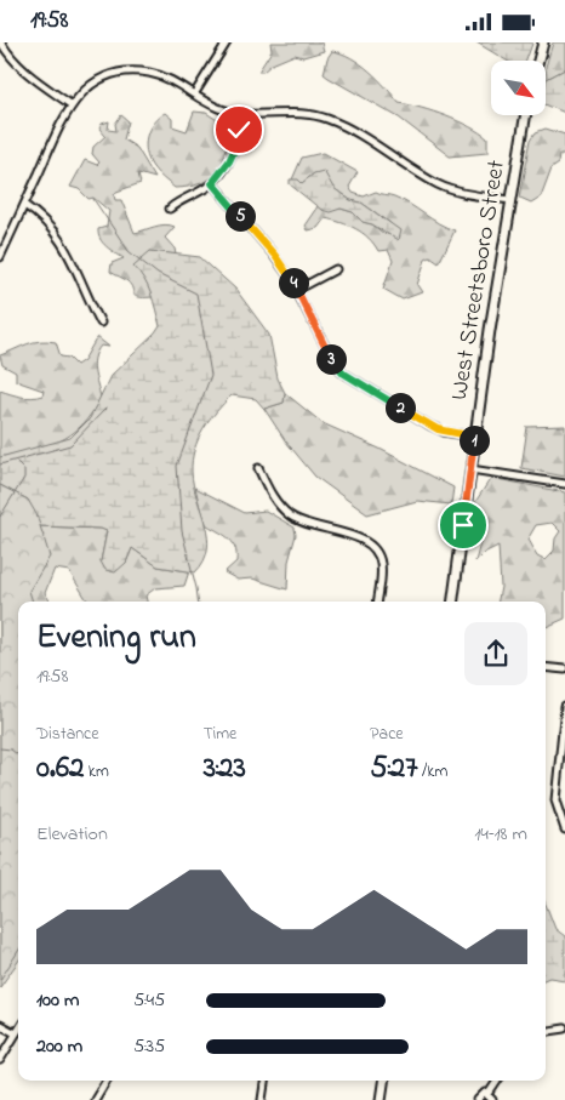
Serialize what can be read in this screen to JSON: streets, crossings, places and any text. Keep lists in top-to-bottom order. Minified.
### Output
{"streets":{"main road":["West Streetsboro Street"]},"north":"bottom right","page":{"status":"19:58","pins":["5","4","3","2","1"],"heading":["Evening run","19:58"],"stats":[["Distance","0.62 km"],["Time","3:23"],["Pace","5:27 /km"]],"chart":["Elevation","14–18 m"],"list":[{"name":"100 m","note":"5:45"},{"name":"200 m","note":"5:35"}]}}
